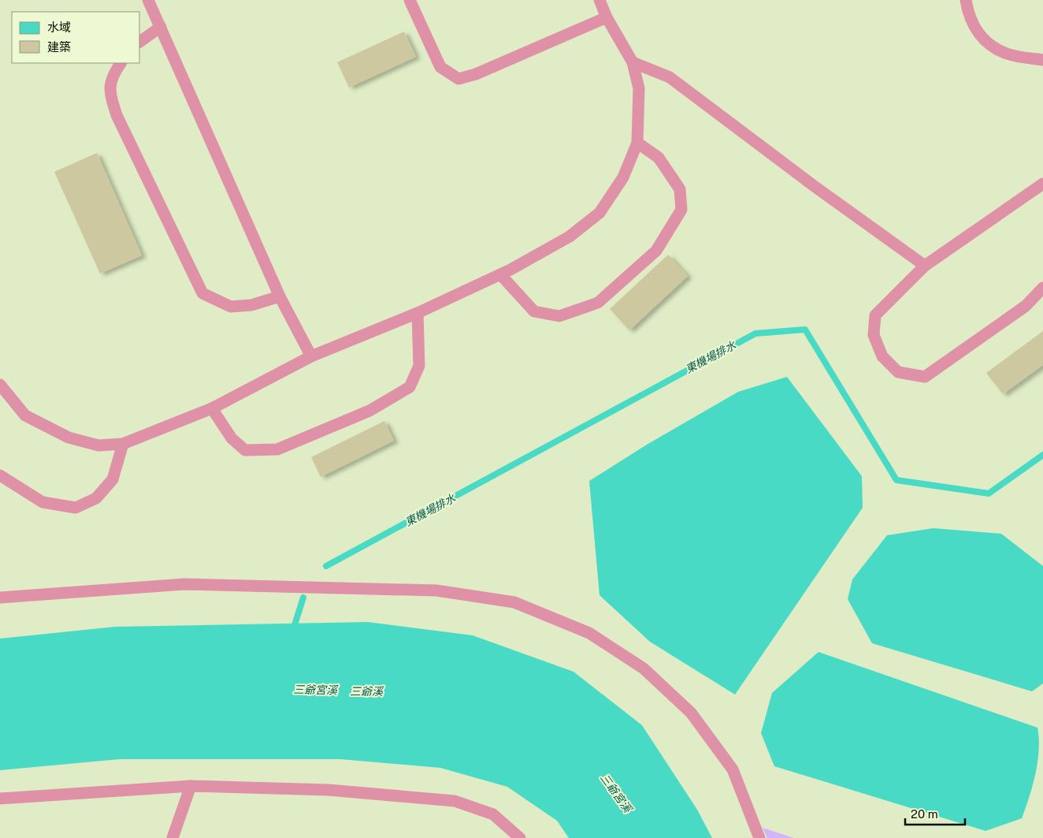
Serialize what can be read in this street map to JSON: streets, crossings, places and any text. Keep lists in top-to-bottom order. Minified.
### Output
{"water":["東機場排水","三爺宮溪","三爺溪"],"legend":["水域","建築"],"scale_bar":"20 m"}
